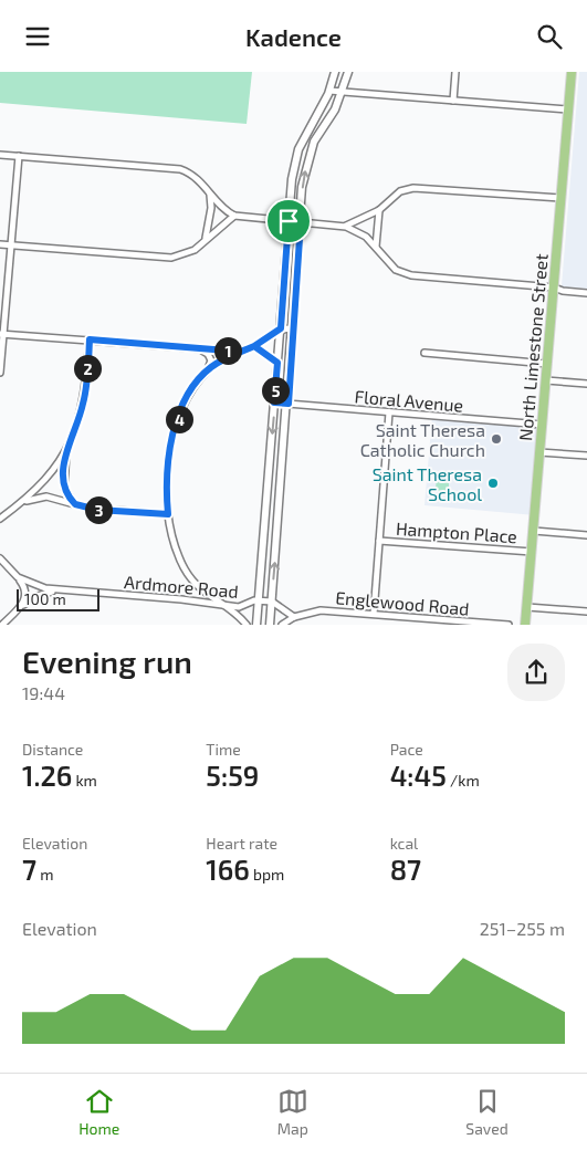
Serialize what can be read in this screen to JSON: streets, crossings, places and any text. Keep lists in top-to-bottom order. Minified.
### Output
{"streets":{"main road":["North Limestone Street"],"street":["Floral Avenue","Hampton Place","Ardmore Road","Englewood Road"]},"crossings":[["North Limestone Street","Floral Avenue"],["North Limestone Street","Hampton Place"]],"places":["Saint Theresa Catholic Church","Saint Theresa School"],"scale_bar":"100 m","page":{"header":"Kadence","pins":["1","2","5","4","3"],"scale":"100 m","heading":["Evening run","19:44"],"stats":[["Distance","1.26 km"],["Time","5:59"],["Pace","4:45 /km"],["Elevation","7 m"],["Heart rate","166 bpm"],["kcal","87"]],"chart":["Elevation","251–255 m"],"tabs":["Home","Map","Saved"]}}
